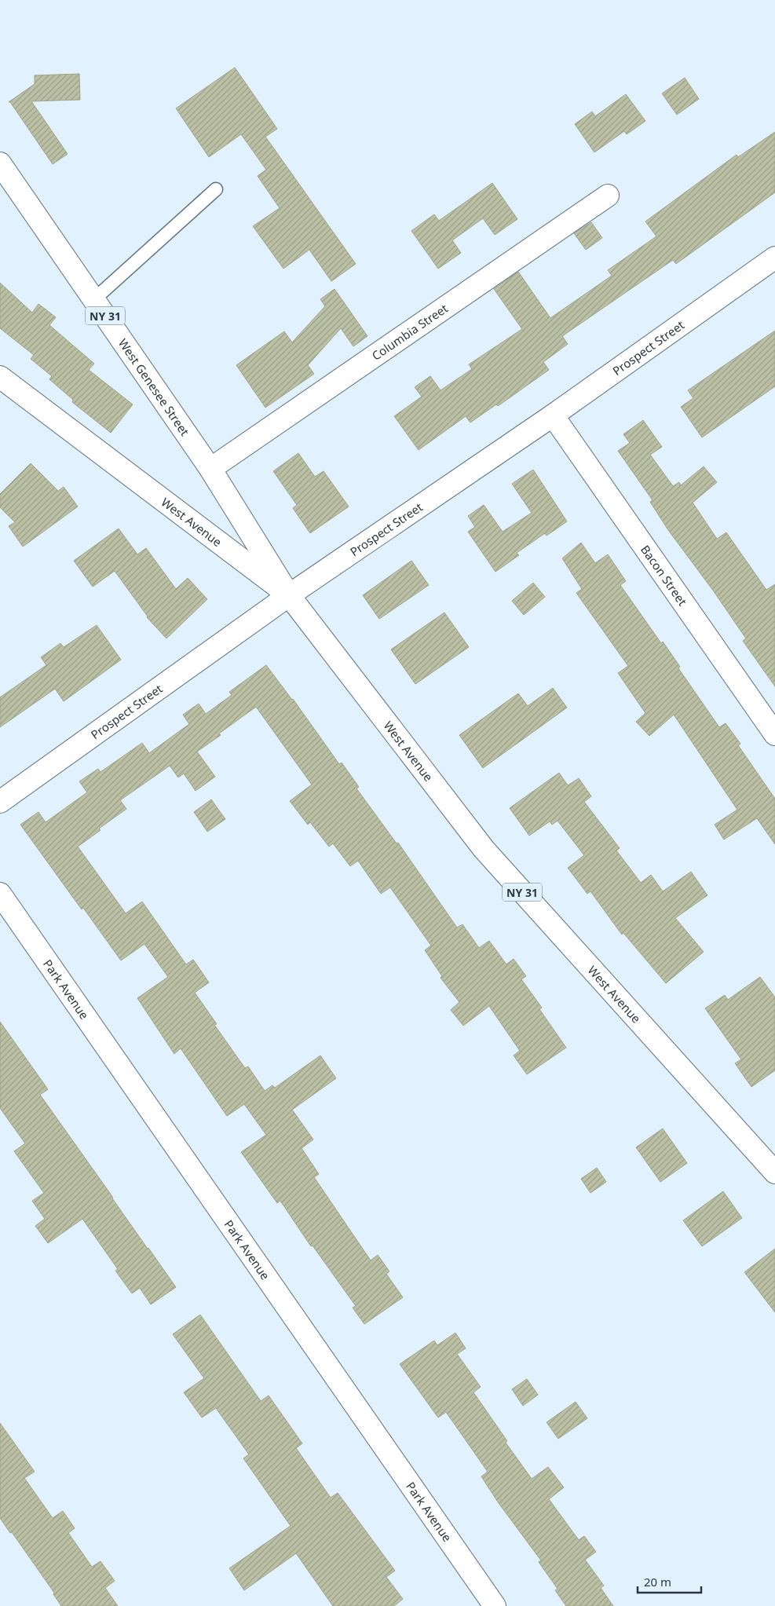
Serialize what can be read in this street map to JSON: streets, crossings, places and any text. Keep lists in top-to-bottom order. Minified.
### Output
{"streets":{"main road":["NY 31","Columbia Street","Prospect Street","West Genesee Street","West Avenue","Bacon Street","Park Avenue"]},"crossings":[["Columbia Street","West Genesee Street"],["Prospect Street","West Genesee Street"],["Prospect Street","West Avenue"],["Prospect Street","Bacon Street"],["West Genesee Street","West Avenue"]],"scale_bar":"20 m"}
